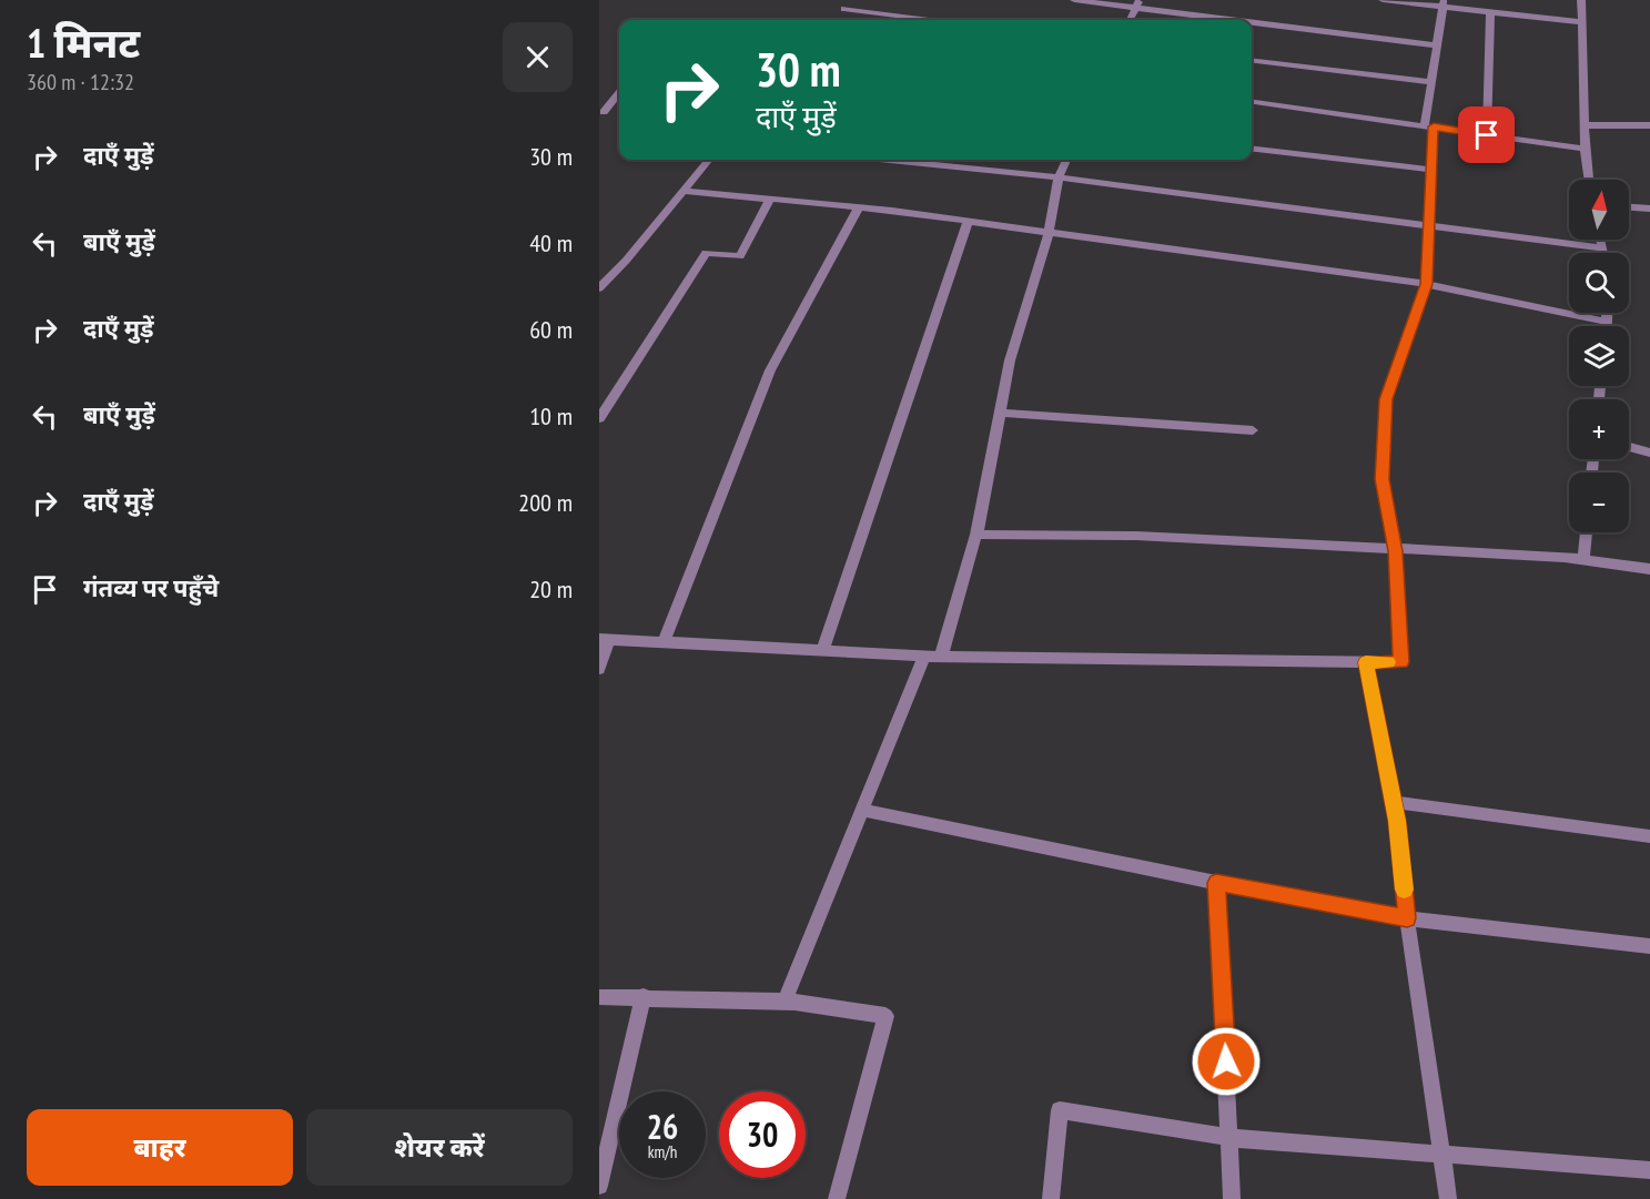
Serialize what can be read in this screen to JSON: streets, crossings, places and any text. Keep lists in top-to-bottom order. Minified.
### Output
{"north":"top","page":{"heading":["1 मिनट","360 m · 12:32"],"turn":["30 m","दाएँ मुड़ें"],"list":[{"name":"दाएँ मुड़ें","value":"30 m"},{"name":"बाएँ मुड़ें","value":"40 m"},{"name":"दाएँ मुड़ें","value":"60 m"},{"name":"बाएँ मुड़ें","value":"10 m"},{"name":"दाएँ मुड़ें","value":"200 m"},{"name":"गंतव्य पर पहुँचे","value":"20 m"}],"map_buttons":["+","−"],"speed":"26 km/h","limit":"30","buttons":["बाहर","शेयर करें"]}}
